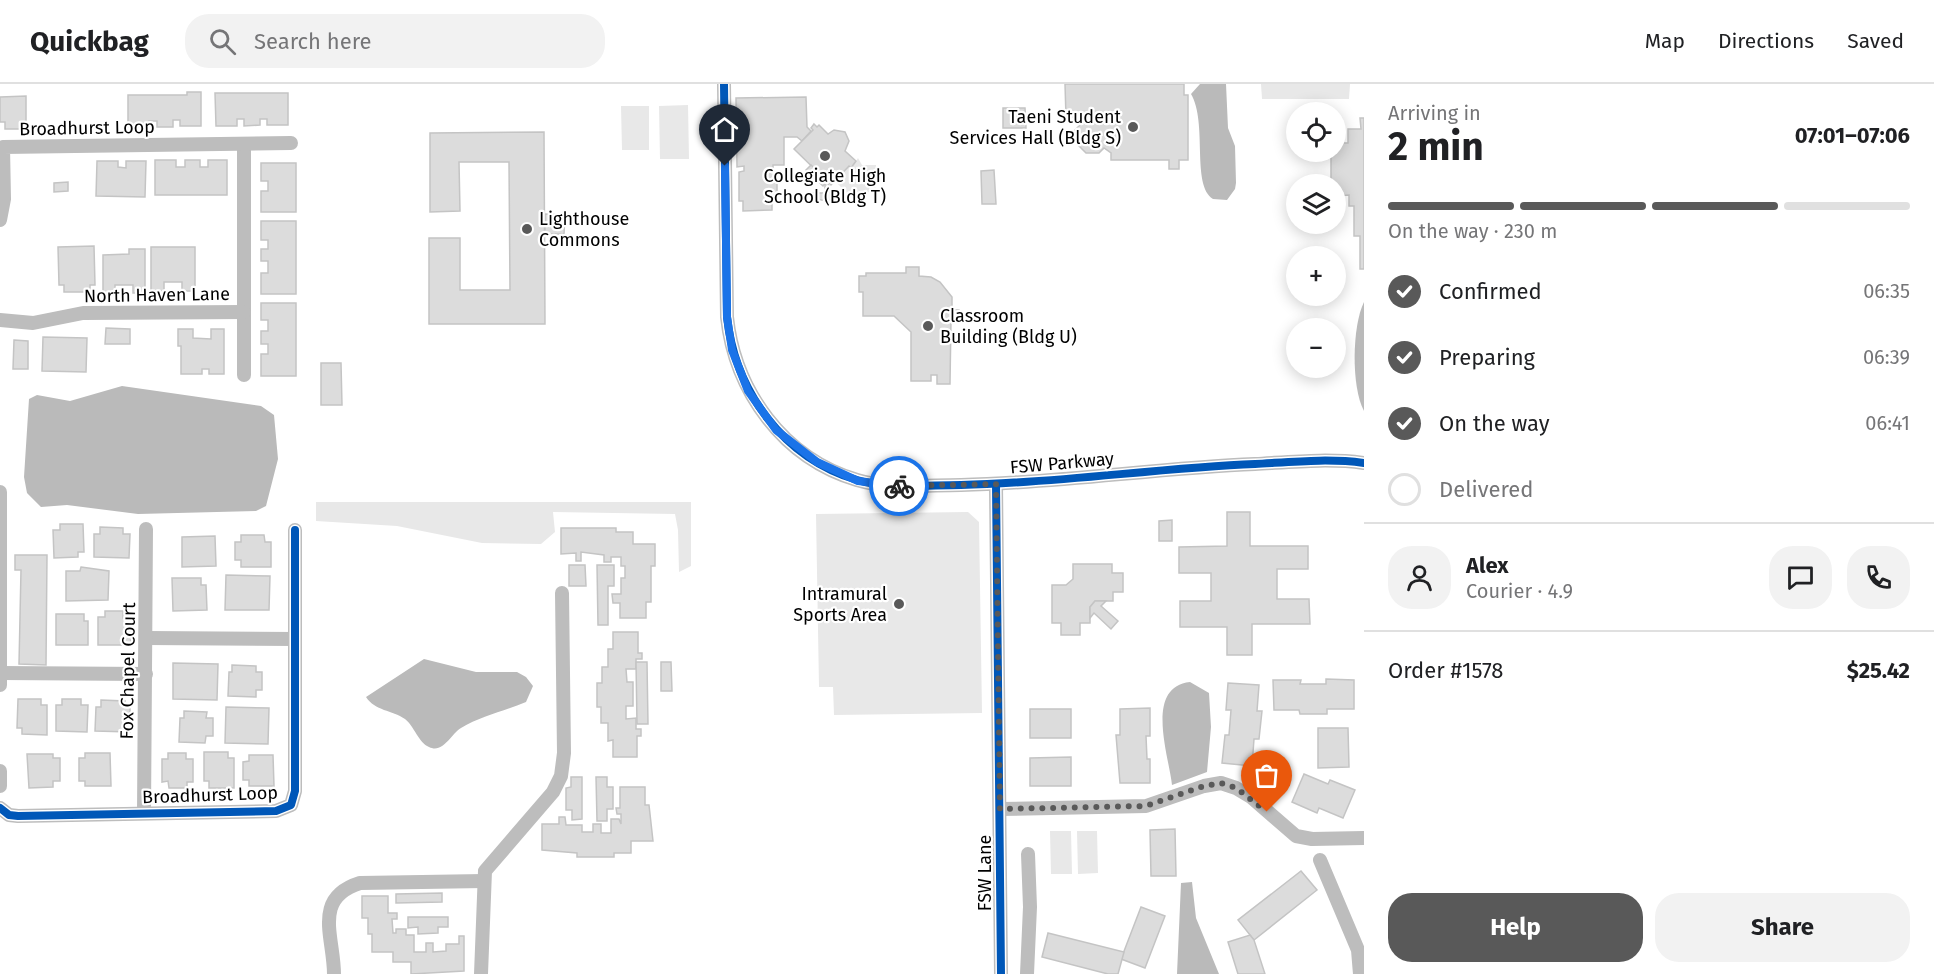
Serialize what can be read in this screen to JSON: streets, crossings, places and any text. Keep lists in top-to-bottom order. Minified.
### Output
{"streets":{"street":["Broadhurst Loop","North Haven Lane","FSW Parkway","Fox Chapel Court","FSW Lane"]},"crossings":[["Broadhurst Loop","Fox Chapel Court"],["FSW Parkway","FSW Lane"]],"places":["Taeni Student Services Hall (Bldg S)","Collegiate High School (Bldg T)","Lighthouse Commons","Classroom Building (Bldg U)","Intramural Sports Area"],"page":{"header":"Quickbag","search":"Search here","nav":["Map","Directions","Saved"],"heading":["2 min","Arriving in","07:01–07:06"],"panel":["Alex","Courier · 4.9","Order #1578","$25.42"],"map_buttons":["+","−"],"bar":"On the way · 230 m","list":[["Confirmed","06:35"],["Preparing","06:39"],["On the way","06:41"],"Delivered"],"buttons":["Help","Share"]}}
